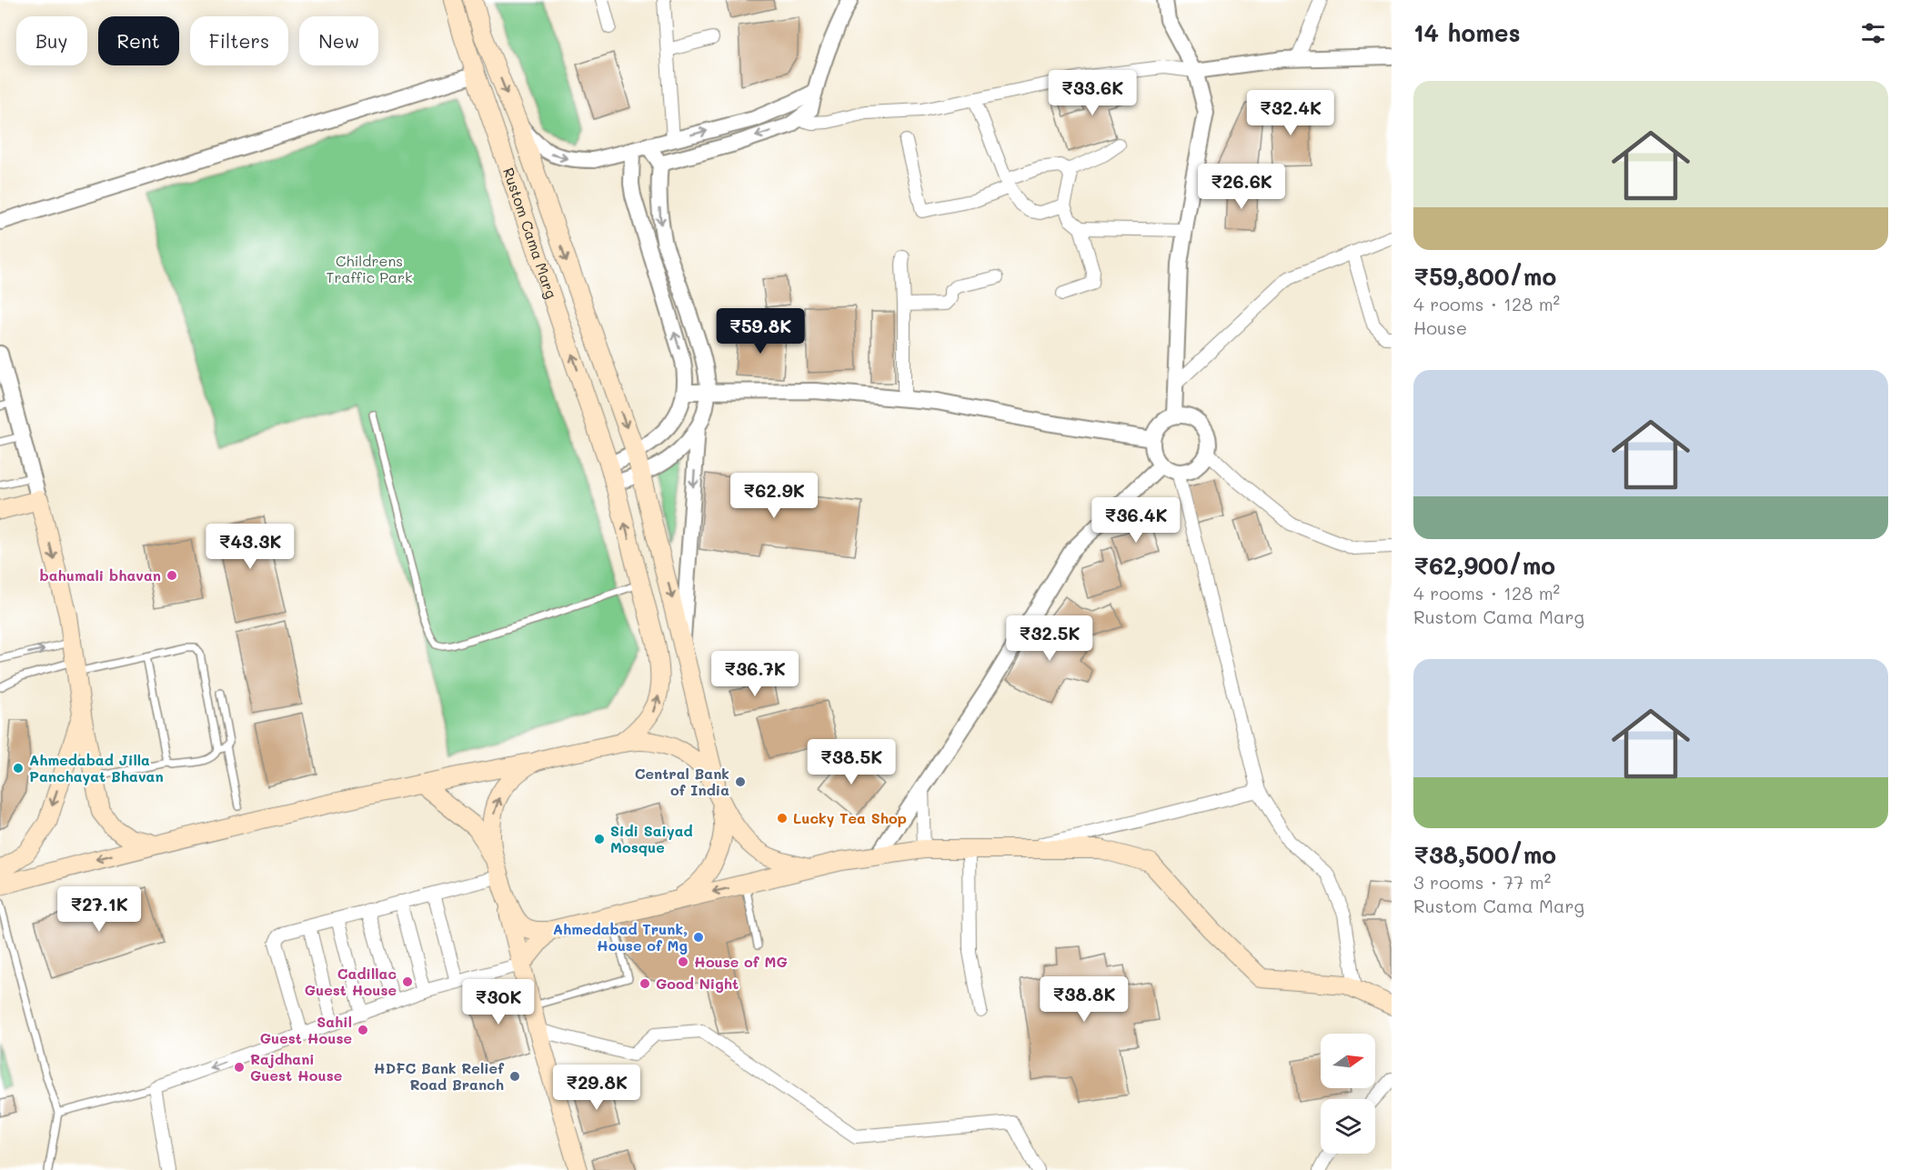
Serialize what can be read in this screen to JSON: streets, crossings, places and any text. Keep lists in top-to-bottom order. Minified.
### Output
{"streets":{"main road":["Rustom Cama Marg"]},"parks":["Childrens Traffic Park"],"places":["bahumali bhavan","Ahmedabad Jilla Panchayat Bhavan","Central Bank of India","Lucky Tea Shop","Sidi Saiyad Mosque","Ahmedabad Trunk, House of Mg","House of MG","Cadillac Guest House","Good Night","Sahil Guest House","Rajdhani Guest House","HDFC Bank Relief Road Branch"],"north":"right","page":{"heading":"14 homes","chip":["Buy","Rent","Filters","New"],"list":[{"name":"₹59,800/mo","note":"4 rooms · 128 m² · House"},{"name":"₹62,900/mo","note":"4 rooms · 128 m² · Rustom Cama Marg"},{"name":"₹38,500/mo","note":"3 rooms · 77 m² · Rustom Cama Marg"}],"price":["₹33.6K","₹32.4K","₹26.6K","₹59.8K","₹62.9K","₹36.4K","₹43.3K","₹32.5K","₹36.7K","₹38.5K","₹27.1K","₹38.8K","₹30K","₹29.8K"]}}
